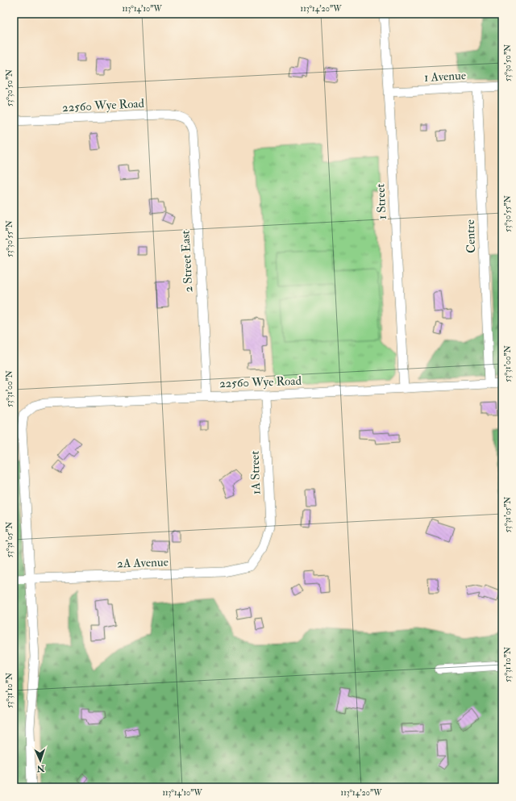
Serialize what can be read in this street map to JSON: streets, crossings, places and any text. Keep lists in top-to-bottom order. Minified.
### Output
{"streets":{"street":["1 Avenue","22560 Wye Road","1 Street","Centre","2 Street East","1A Street","2A Avenue"]},"crossings":[["1 Avenue","1 Street"],["1 Avenue","Centre"],["22560 Wye Road","1 Street"],["22560 Wye Road","Centre"],["22560 Wye Road","2 Street East"],["22560 Wye Road","1A Street"],["22560 Wye Road","2A Avenue"],["1A Street","2A Avenue"]],"north":"bottom","coordinates":["113°14'10\"W","113°14'20\"W","53°30'50\"N","53°30'55\"N","53°31'00\"N","53°31'05\"N","53°31'10\"N"]}
